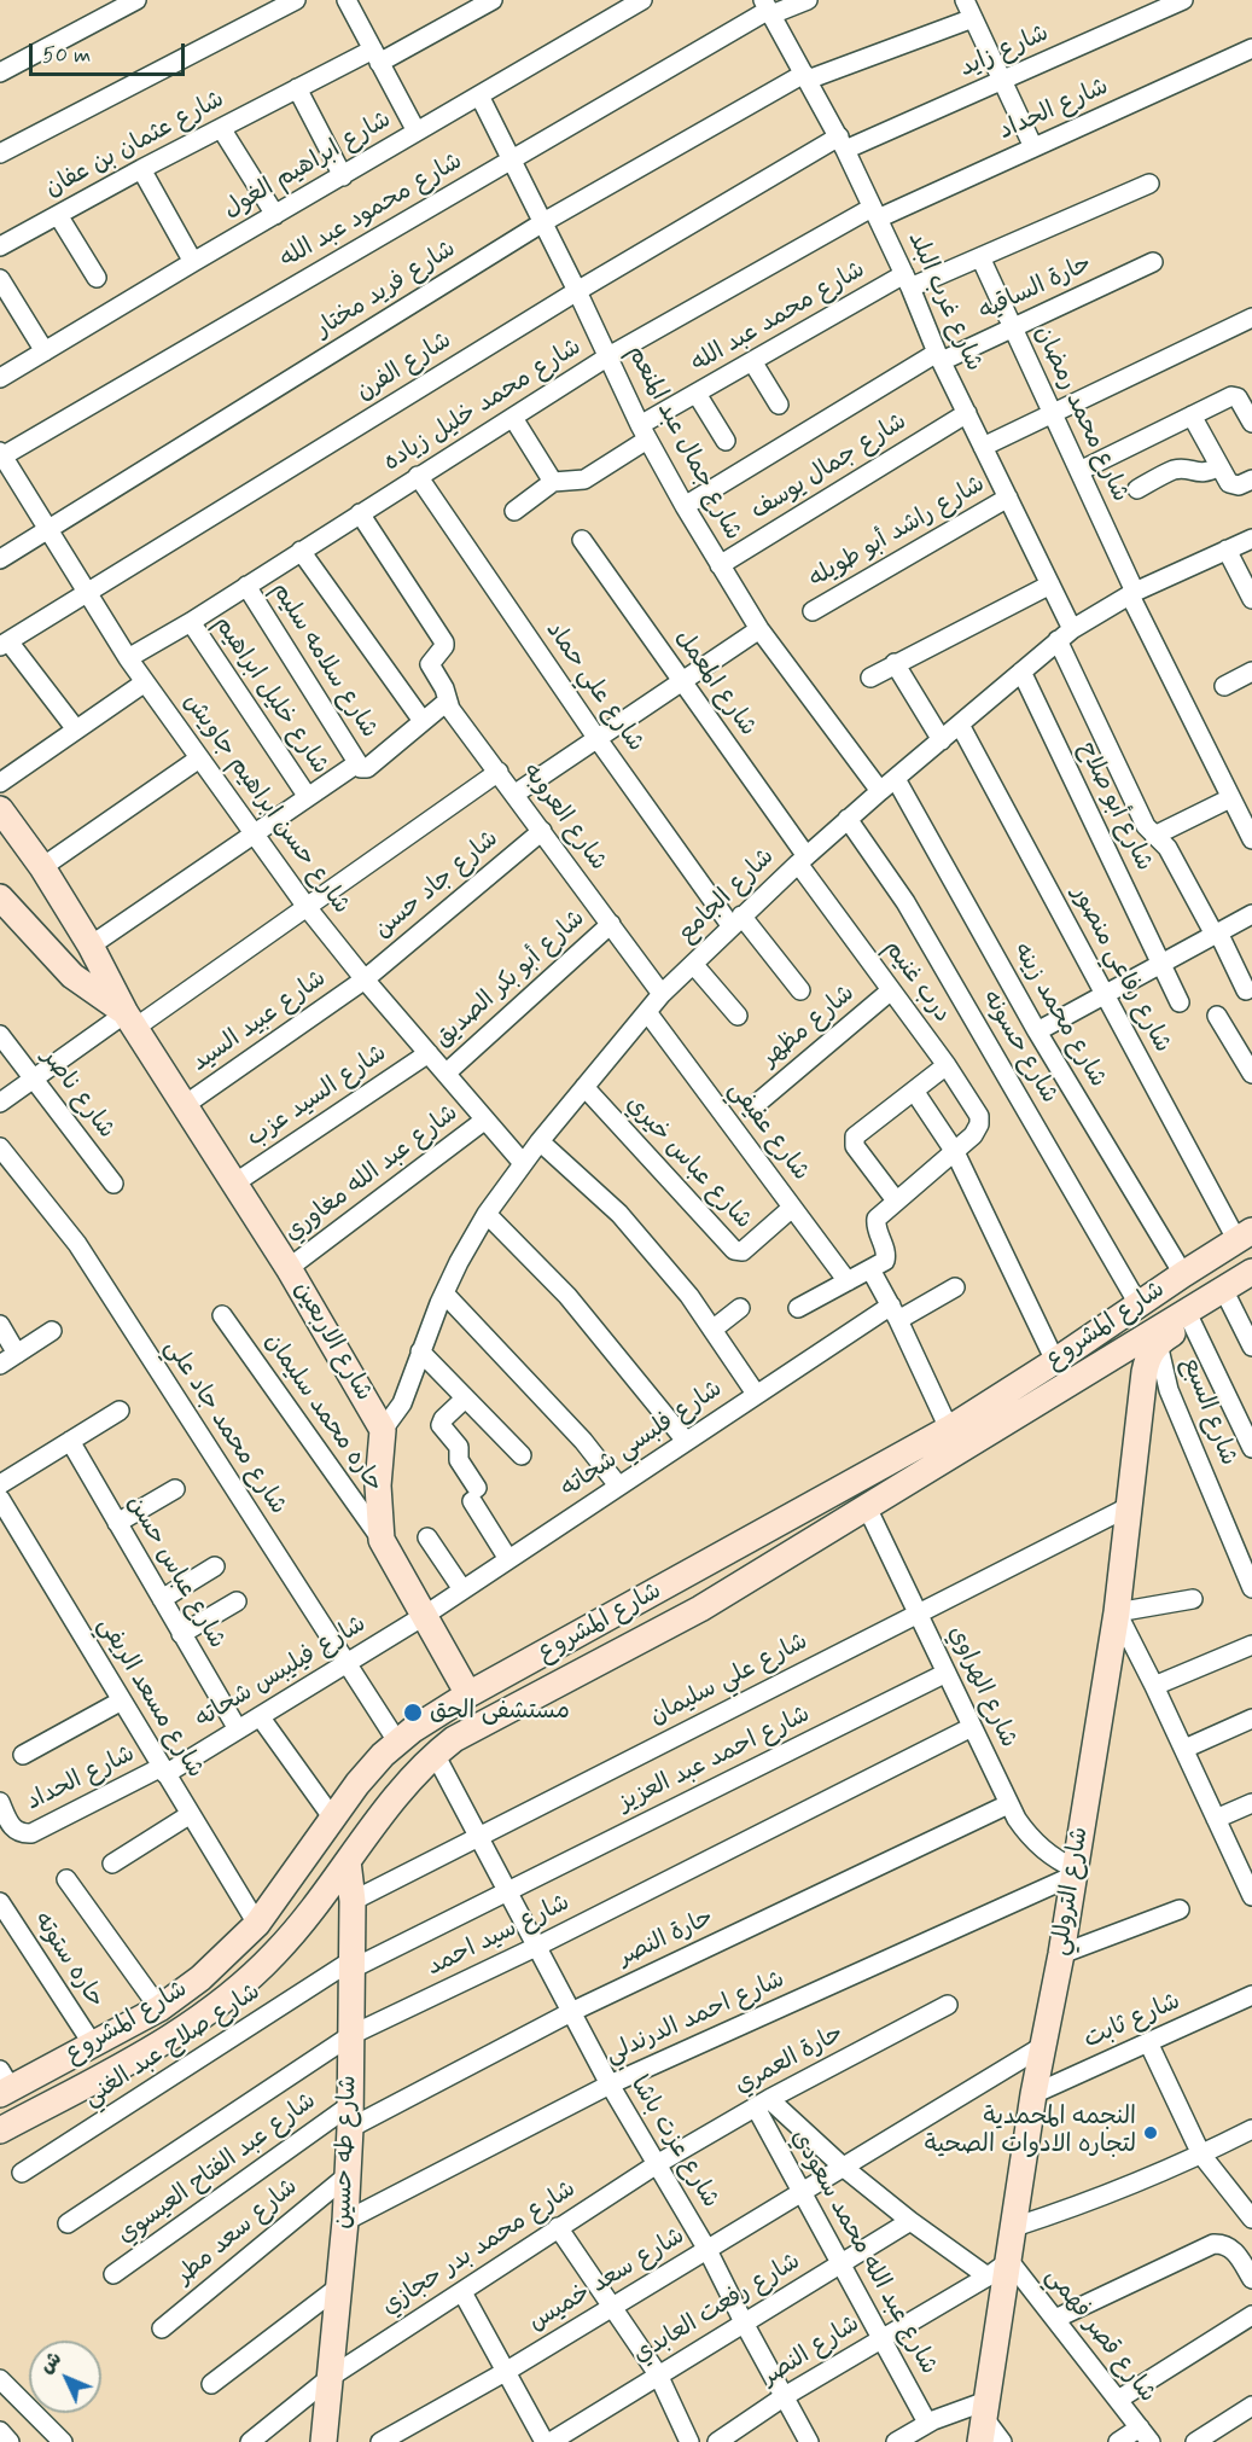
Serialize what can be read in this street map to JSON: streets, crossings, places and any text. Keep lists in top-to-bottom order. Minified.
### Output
{"streets":{"main road":["شارع المشروع","شارع الاربعين","شارع التروللي","شارع طه حسين"],"street":["شارع زايد","شارع الحداد","شارع عثمان بن عفان","شارع ابراهيم الغول","شارع محمود عبد الله","حارة الساقيه","شارع فريد مختار","شارع غرب البلد","شارع محمد عبد الله","شارع الفرن","شارع محمد خليل زياده","شارع محمد رمضان","شارع جمال عبد المنعم","شارع جمال يوسف","شارع راشد أبو طويله","شارع سلامه سليم","شارع المعمل","شارع علي حماد","شارع خليل ابراهيم","شارع حسن ابراهيم جاويش","شارع أبو صلاح","شارع العروبه","شارع جاد حسن","شارع الجامع","شارع رفاعي منصور","شارع أبو بكر الصديق","درب غنيم","شارع محمد زينه","شارع عبيد السيد","شارع مظهر","شارع حسونه","شارع ناصر","شارع السيد عزب","شارع عفيفي","شارع عباس خيري","شارع عبد الله مغاوري","شارع السبع","حاره محمد سليمان","شارع محمد جاد علي","شارع فلبسي شحاته","شارع عباس حسن","شارع فيليبس شحاته","شارع علي سليمان","شارع الهراوي","شارع مسعد الريفي","شارع احمد عبد العزيز","شارع سيد احمد","حارة النصر","حاره ستوته","شارع احمد الدرندلي","شارع ثابت","شارع صلاح عبد الغني","حارة العمري","شارع عزت باشا","شارع عبد الفتاح العيسوي","شارع سعد مطر","شارع محمد بدر حجازي","شارع عبد الله محمد سعودي","شارع سعد خميس","شارع رفعت العابدي","شارع قصر فهمي","شارع النصر"]},"crossings":[["شارع زايد","شارع غرب البلد"],["شارع زايد","شارع الفرن"],["شارع الحداد","شارع غرب البلد"],["شارع الحداد","شارع محمد خليل زياده"],["شارع الحداد","شارع فيليبس شحاته"],["شارع الحداد","شارع مسعد الريفي"],["شارع ابراهيم الغول","شارع جمال عبد المنعم"],["شارع محمود عبد الله","شارع غرب البلد"],["شارع محمود عبد الله","شارع جمال عبد المنعم"],["شارع محمود عبد الله","شارع حسن ابراهيم جاويش"],["حارة الساقيه","شارع غرب البلد"],["حارة الساقيه","شارع محمد رمضان"],["حارة الساقيه","شارع جمال عبد المنعم"],["شارع فريد مختار","شارع غرب البلد"],["شارع فريد مختار","شارع جمال عبد المنعم"],["شارع فريد مختار","شارع حسن ابراهيم جاويش"],["شارع غرب البلد","شارع محمد عبد الله"],["شارع غرب البلد","شارع الفرن"],["شارع غرب البلد","شارع محمد خليل زياده"],["شارع غرب البلد","شارع جمال يوسف"],["شارع غرب البلد","شارع راشد أبو طويله"],["شارع غرب البلد","شارع الجامع"],["شارع محمد عبد الله","شارع محمد رمضان"],["شارع محمد عبد الله","شارع جمال عبد المنعم"],["شارع الفرن","شارع جمال عبد المنعم"],["شارع الفرن","شارع حسن ابراهيم جاويش"],["شارع محمد خليل زياده","شارع جمال عبد المنعم"],["شارع محمد خليل زياده","شارع سلامه سليم"],["شارع محمد خليل زياده","شارع علي حماد"],["شارع محمد خليل زياده","شارع خليل ابراهيم"],["شارع محمد خليل زياده","شارع حسن ابراهيم جاويش"],["شارع محمد خليل زياده","شارع العروبه"],["شارع محمد رمضان","شارع الجامع"],["شارع جمال عبد المنعم","شارع جمال يوسف"],["شارع جمال عبد المنعم","شارع الجامع"],["شارع المعمل","شارع الجامع"],["شارع المعمل","درب غنيم"],["شارع علي حماد","شارع الجامع"],["شارع حسن ابراهيم جاويش","شارع جاد حسن"],["شارع حسن ابراهيم جاويش","شارع الجامع"],["شارع حسن ابراهيم جاويش","شارع أبو بكر الصديق"],["شارع حسن ابراهيم جاويش","شارع عبيد السيد"],["شارع حسن ابراهيم جاويش","شارع السيد عزب"],["شارع حسن ابراهيم جاويش","شارع عبد الله مغاوري"],["شارع أبو صلاح","شارع الجامع"],["شارع العروبه","شارع جاد حسن"],["شارع العروبه","شارع الجامع"],["شارع العروبه","شارع أبو بكر الصديق"],["شارع جاد حسن","شارع عبيد السيد"],["شارع الجامع","شارع رفاعي منصور"],["شارع الجامع","درب غنيم"],["شارع الجامع","شارع محمد زينه"],["شارع الجامع","شارع حسونه"],["شارع الجامع","شارع عفيفي"],["شارع الجامع","شارع عباس خيري"],["شارع الجامع","شارع الاربعين"],["شارع رفاعي منصور","شارع المشروع"],["درب غنيم","شارع مظهر"],["شارع محمد زينه","شارع المشروع"],["شارع عبيد السيد","شارع الاربعين"],["شارع حسونه","شارع المشروع"],["شارع السيد عزب","شارع الاربعين"],["شارع عفيفي","شارع عباس خيري"],["شارع عبد الله مغاوري","شارع الاربعين"],["شارع المشروع","شارع الاربعين"],["شارع المشروع","شارع السبع"],["شارع المشروع","شارع محمد جاد علي"],["شارع المشروع","شارع الهراوي"],["شارع المشروع","شارع مسعد الريفي"],["شارع المشروع","شارع التروللي"],["شارع المشروع","حاره ستوته"],["شارع المشروع","شارع عزت باشا"],["شارع المشروع","شارع طه حسين"],["شارع الاربعين","حاره محمد سليمان"],["شارع الاربعين","شارع فلبسي شحاته"],["شارع الاربعين","شارع فيليبس شحاته"],["شارع السبع","شارع التروللي"],["شارع محمد جاد علي","شارع فيليبس شحاته"],["شارع فلبسي شحاته","شارع فيليبس شحاته"],["شارع عباس حسن","شارع فيليبس شحاته"],["شارع فيليبس شحاته","شارع مسعد الريفي"],["شارع علي سليمان","شارع الهراوي"],["شارع علي سليمان","شارع التروللي"],["شارع علي سليمان","شارع عزت باشا"],["شارع علي سليمان","شارع طه حسين"],["شارع الهراوي","شارع احمد عبد العزيز"],["شارع الهراوي","شارع التروللي"],["شارع الهراوي","شارع سيد احمد"],["شارع الهراوي","حارة النصر"],["شارع الهراوي","شارع احمد الدرندلي"],["شارع احمد عبد العزيز","شارع صلاح عبد الغني"],["شارع احمد عبد العزيز","شارع عزت باشا"],["شارع احمد عبد العزيز","شارع طه حسين"],["شارع التروللي","شارع احمد الدرندلي"],["شارع التروللي","شارع ثابت"],["شارع التروللي","شارع سعد خميس"],["شارع التروللي","شارع قصر فهمي"],["شارع التروللي","شارع النصر"],["شارع سيد احمد","شارع عزت باشا"],["شارع سيد احمد","شارع طه حسين"],["حارة النصر","شارع عزت باشا"],["حارة النصر","شارع طه حسين"],["حارة النصر","شارع عبد الفتاح العيسوي"],["شارع احمد الدرندلي","شارع عزت باشا"],["شارع احمد الدرندلي","شارع طه حسين"],["شارع صلاح عبد الغني","شارع طه حسين"],["حارة العمري","شارع عزت باشا"],["حارة العمري","شارع محمد بدر حجازي"],["حارة العمري","شارع عبد الله محمد سعودي"],["شارع عزت باشا","شارع محمد بدر حجازي"],["شارع عزت باشا","شارع سعد خميس"],["شارع عزت باشا","شارع رفعت العابدي"],["شارع عزت باشا","شارع النصر"],["شارع طه حسين","شارع عبد الفتاح العيسوي"],["شارع طه حسين","شارع سعد مطر"],["شارع طه حسين","شارع محمد بدر حجازي"],["شارع عبد الله محمد سعودي","شارع سعد خميس"],["شارع عبد الله محمد سعودي","شارع رفعت العابدي"],["شارع عبد الله محمد سعودي","شارع النصر"],["شارع قصر فهمي","شارع النصر"]],"places":["مستشفى الحق","النجمه المحمدية لتجاره الادوات الصحية"],"scale_bar":"50 m","north":"top left"}
